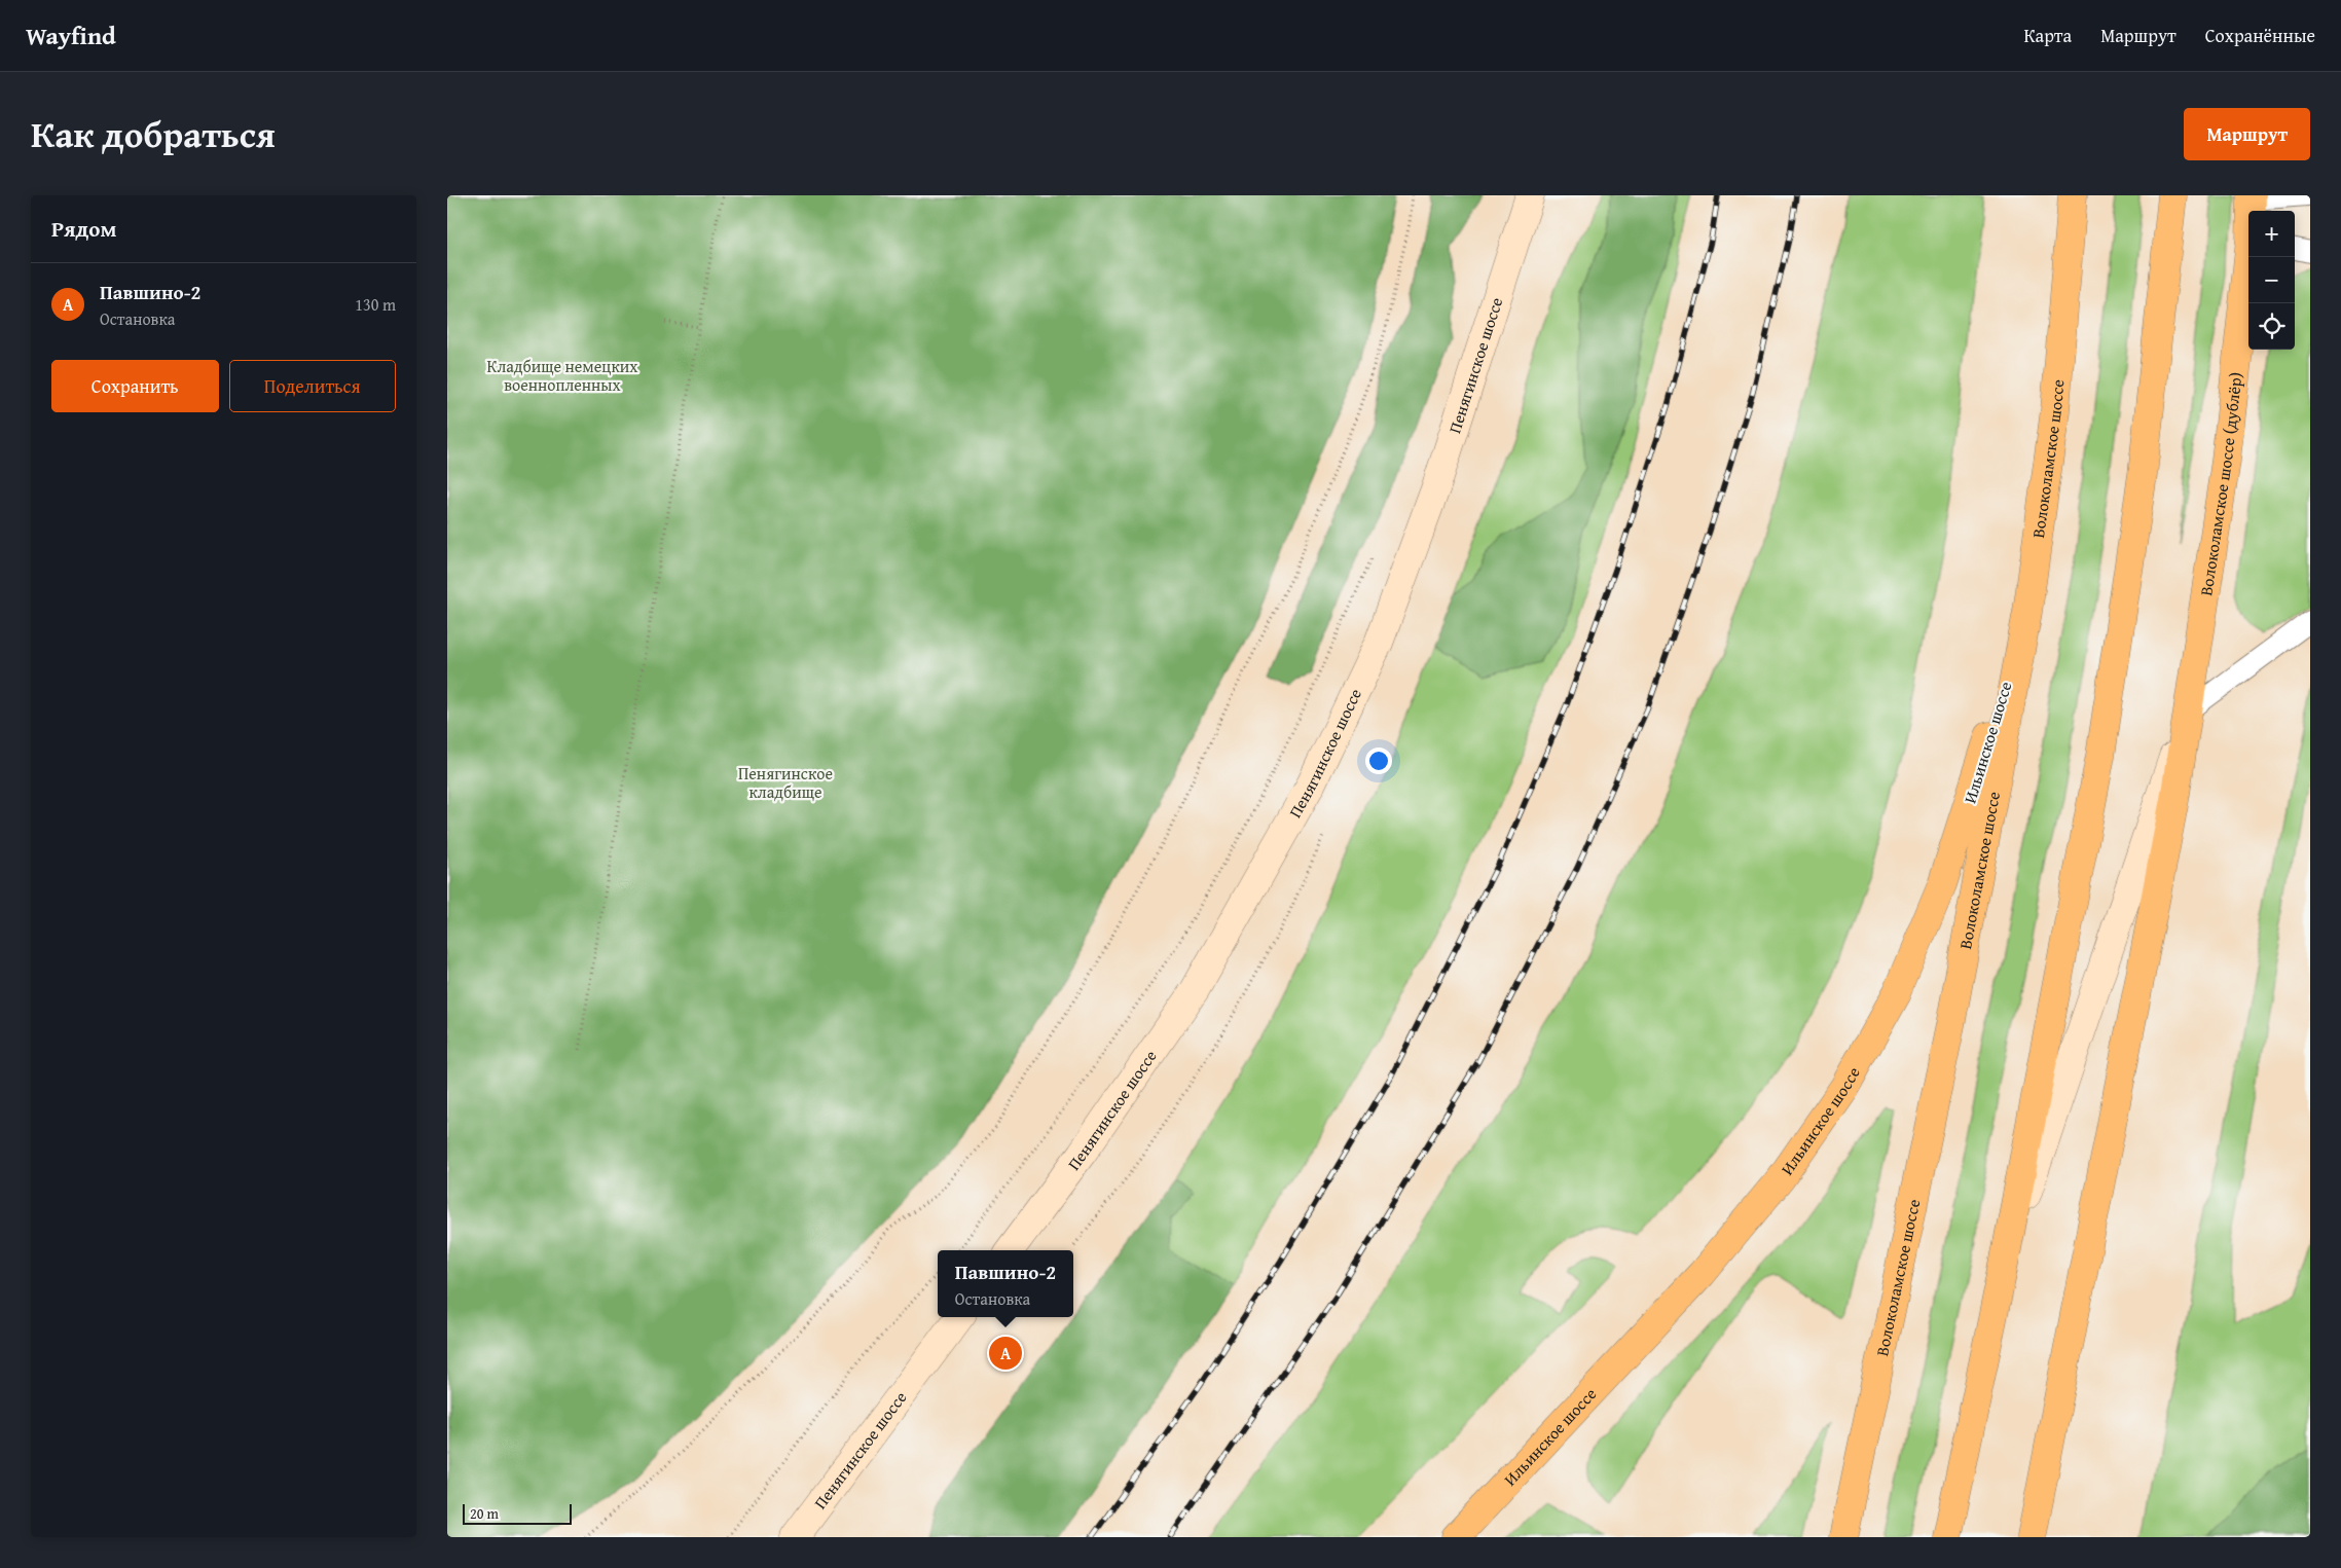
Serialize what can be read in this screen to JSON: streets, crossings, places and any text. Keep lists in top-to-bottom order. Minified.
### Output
{"streets":{"main road":["Пенягинское шоссе","Волоколамское шоссе","Волоколамское шоссе (дублёр)","Ильинское шоссе"]},"crossings":[["Волоколамское шоссе","Ильинское шоссе"]],"parks":["Кладбище немецких военнопленных","Пенягинское кладбище"],"scale_bar":"20 m","page":{"header":"Wayfind","nav":["Карта","Маршрут","Сохранённые"],"title":"Как добраться","buttons":["Маршрут",["Сохранить","Поделиться"]],"heading":"Рядом","map_buttons":["+","−"],"list":[{"mark":"A","name":"Павшино-2","note":"Остановка","value":"130 m"}],"popup":["Павшино-2","Остановка"],"pins":"A","scale":"20 m"}}
